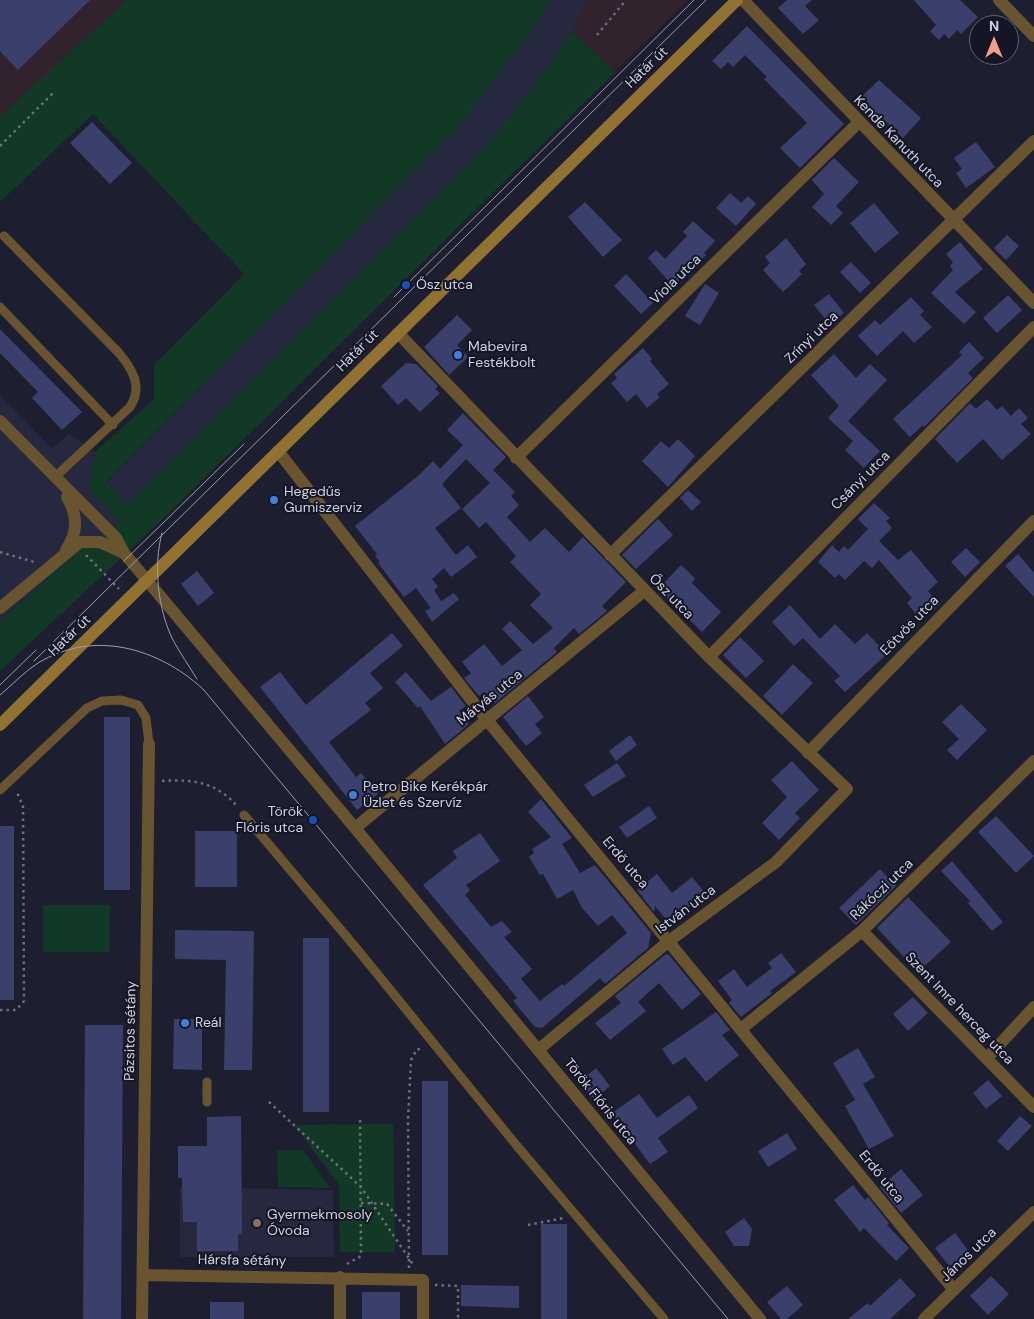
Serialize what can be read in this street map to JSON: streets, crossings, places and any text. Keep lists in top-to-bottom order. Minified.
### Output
{"streets":{"main road":["Határ út"],"street":["Kende Kanuth utca","Viola utca","Zrínyi utca","Csányi utca","Ősz utca","Eötvös utca","Mátyás utca","Erdő utca","Rákóczi utca","István utca","Szent Imre herceg utca","Pázsitos sétány","Török Flóris utca","János utca","Hársfa sétány"]},"crossings":[["Határ út","Ősz utca"],["Határ út","Erdő utca"],["Határ út","Török Flóris utca"],["Kende Kanuth utca","Viola utca"],["Kende Kanuth utca","Zrínyi utca"],["Viola utca","Ősz utca"],["Zrínyi utca","Ősz utca"],["Csányi utca","Ősz utca"],["Ősz utca","Eötvös utca"],["Ősz utca","Mátyás utca"],["Ősz utca","István utca"],["Mátyás utca","Erdő utca"],["Mátyás utca","Török Flóris utca"],["Erdő utca","Rákóczi utca"],["Erdő utca","István utca"],["Erdő utca","János utca"],["Rákóczi utca","Szent Imre herceg utca"],["István utca","Török Flóris utca"],["Pázsitos sétány","Hársfa sétány"]],"places":["Ősz utca","Mabevira Festékbolt","Hegedűs Gumiszerviz","Petro Bike Kerékpár Üzlet és Szervíz","Török Flóris utca","Reál","Gyermekmosoly Óvoda"],"north":"top"}
